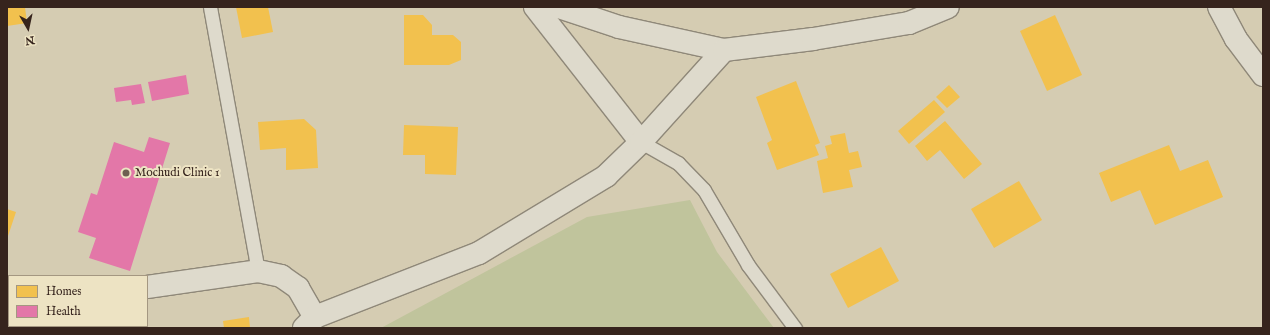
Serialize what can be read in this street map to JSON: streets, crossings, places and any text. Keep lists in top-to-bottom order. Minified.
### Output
{"places":["Mochudi Clinic 1"],"legend":["Homes","Health"],"north":"bottom"}
